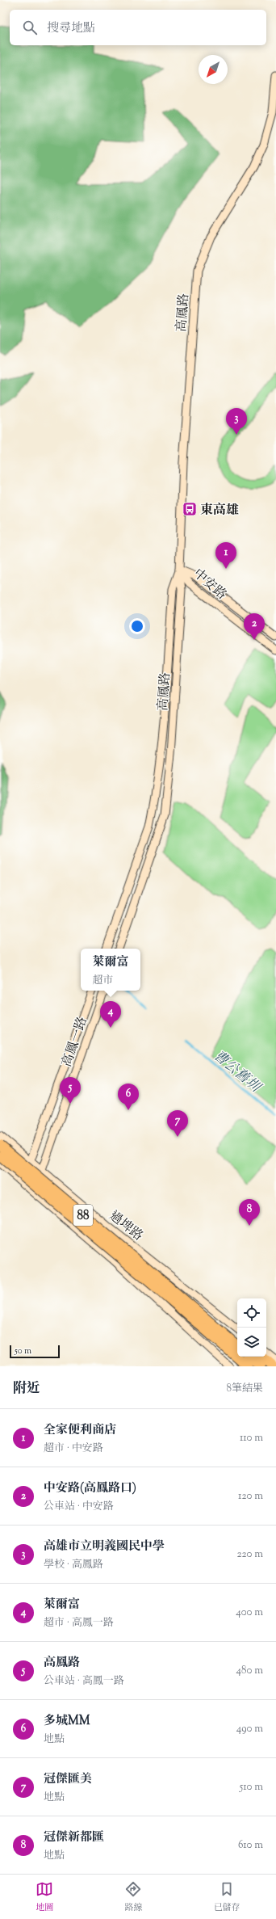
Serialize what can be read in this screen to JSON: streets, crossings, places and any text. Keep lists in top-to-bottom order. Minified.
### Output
{"streets":{"highway":["88"],"street":["高鳳路","中安路","高鳳一路","過埤路"]},"crossings":[["高鳳路","中安路"],["高鳳一路","過埤路"]],"water":["曹公舊圳"],"places":{"bus stop":["東高雄"]},"scale_bar":"50 m","north":"bottom left","page":{"search":"搜尋地點","pins":["3","1","2","4","5","6","7","8"],"popup":["萊爾富","超市"],"scale":"50 m","heading":["附近","8筆結果"],"list":[{"mark":"1","name":"全家便利商店","note":"超市 · 中安路","value":"110 m"},{"mark":"2","name":"中安路(高鳳路口)","note":"公車站 · 中安路","value":"120 m"},{"mark":"3","name":"高雄市立明義國民中學","note":"學校 · 高鳳路","value":"220 m"},{"mark":"4","name":"萊爾富","note":"超市 · 高鳳一路","value":"400 m"},{"mark":"5","name":"高鳳路","note":"公車站 · 高鳳一路","value":"480 m"},{"mark":"6","name":"多城MM","note":"地點","value":"490 m"},{"mark":"7","name":"冠傑匯美","note":"地點","value":"510 m"},{"mark":"8","name":"冠傑新都匯","note":"地點","value":"610 m"}],"nav":["地圖","路線","已儲存"]}}
